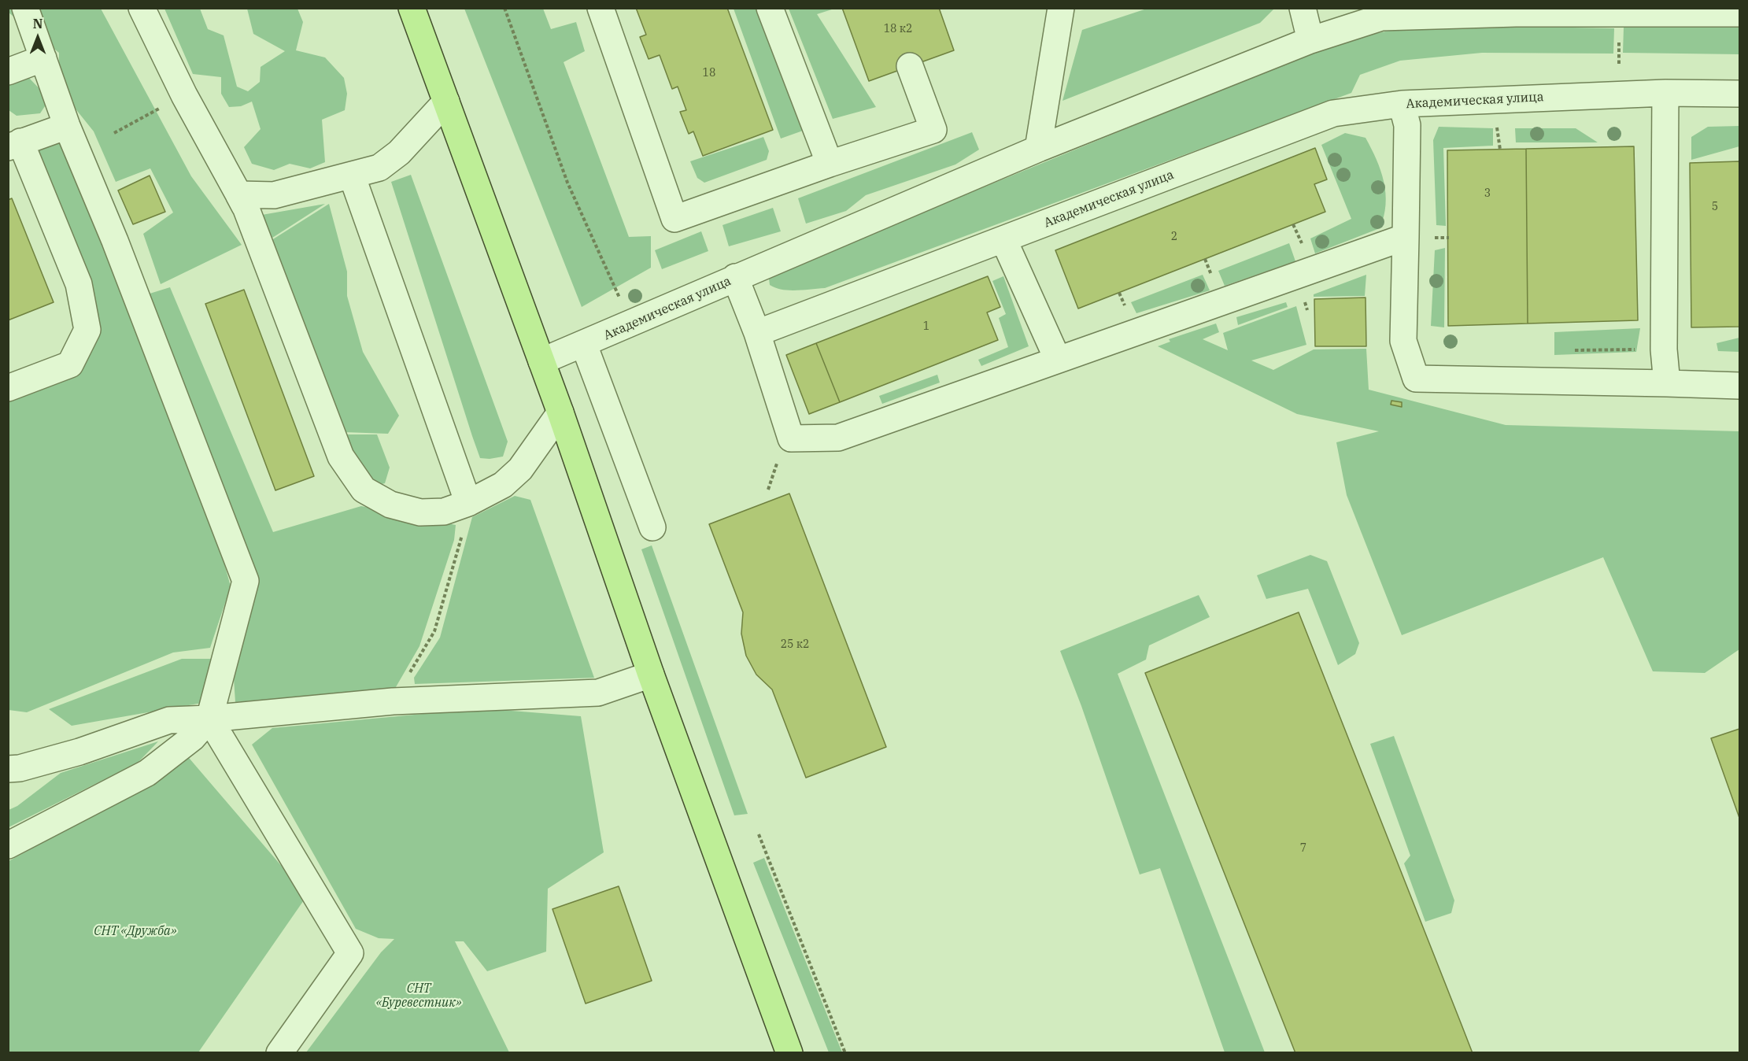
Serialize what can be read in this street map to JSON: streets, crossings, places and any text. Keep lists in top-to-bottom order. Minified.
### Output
{"streets":{"street":["Академическая улица"]},"parks":["СНТ «Дружба»","СНТ «Буревестник»"],"house_numbers":["18 к2","18","3","5","2","1","25 к2","7"],"north":"top"}
